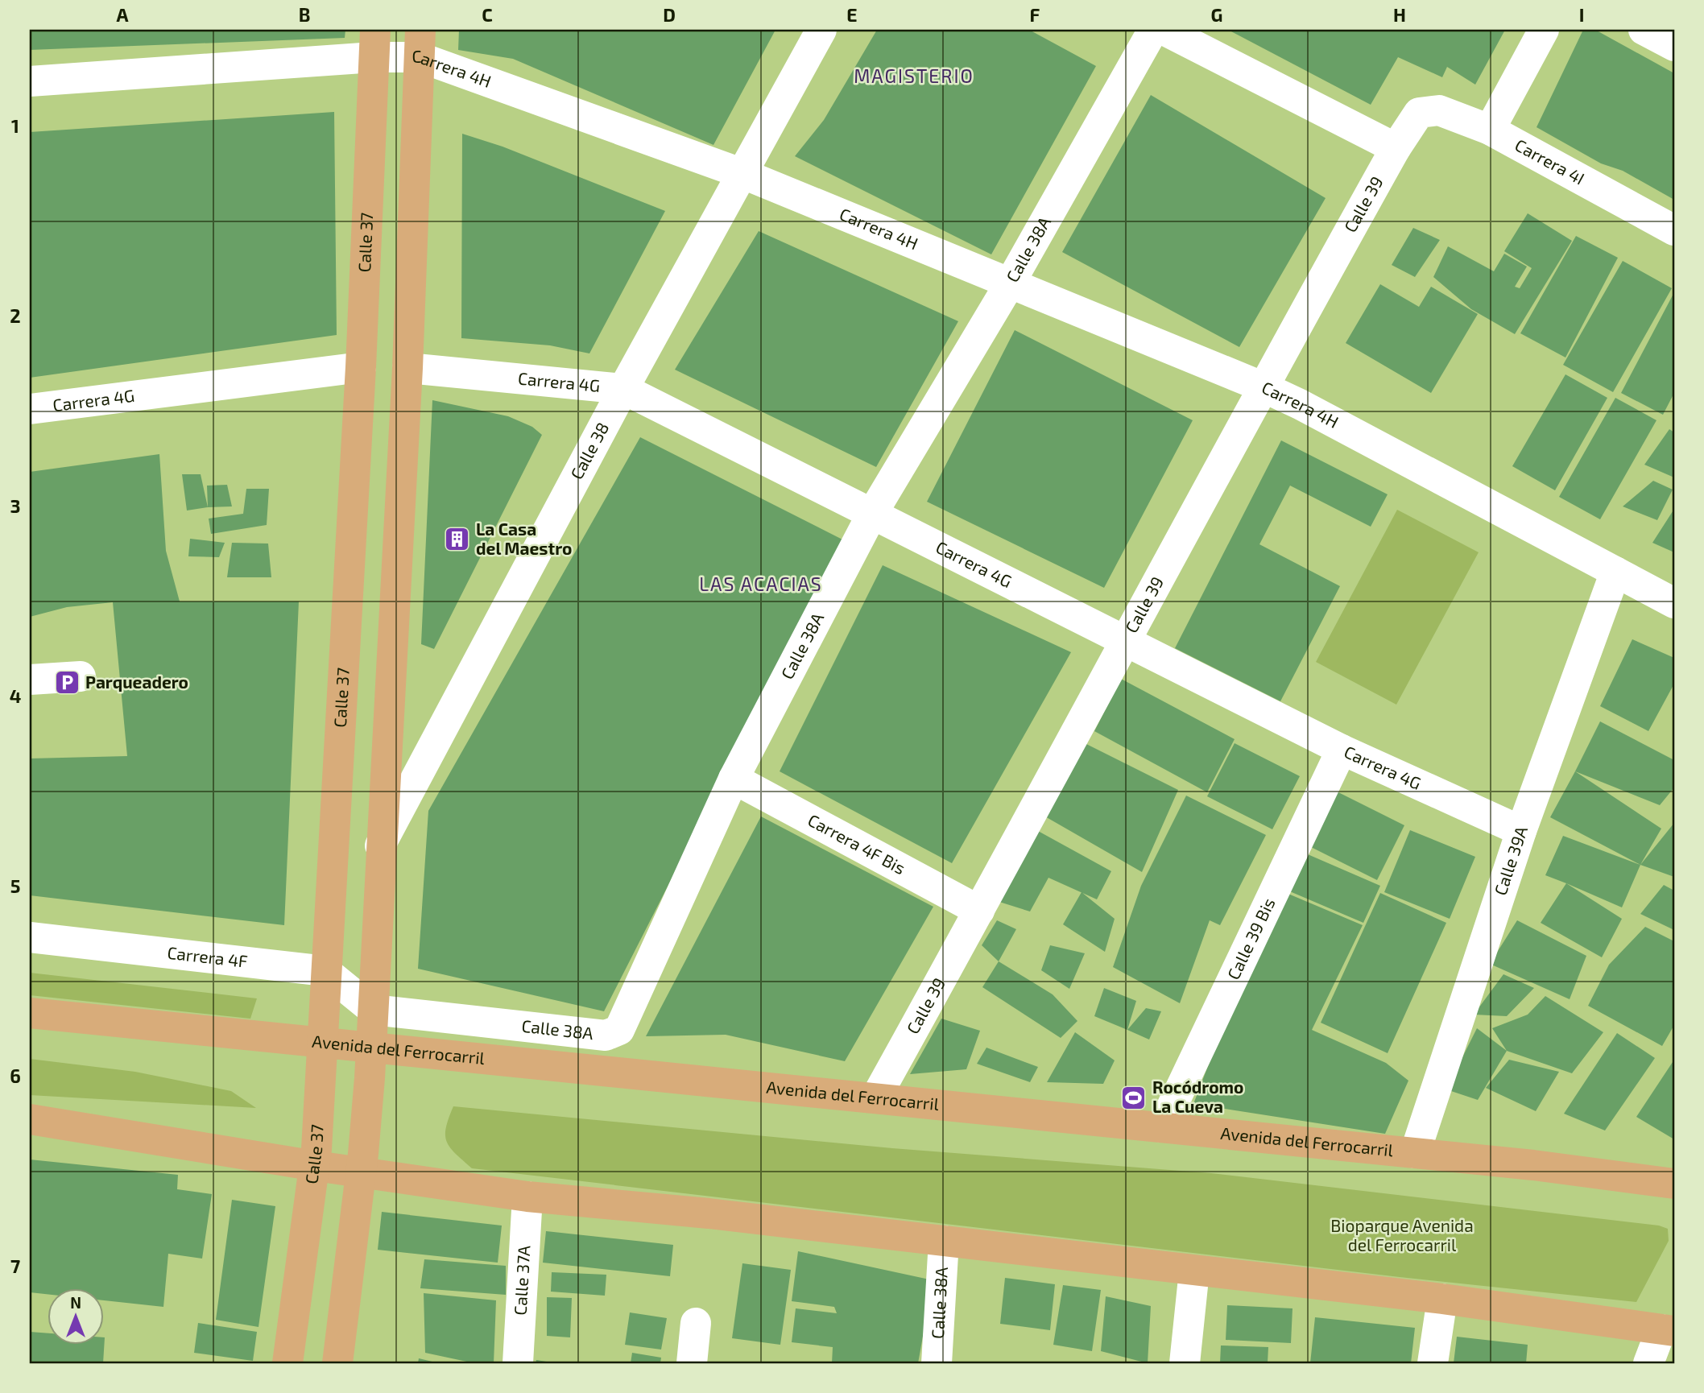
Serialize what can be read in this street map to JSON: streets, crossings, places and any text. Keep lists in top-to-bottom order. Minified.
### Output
{"streets":{"main road":["Calle 37","Avenida del Ferrocarril"],"street":["Carrera 4H","Carrera 4I","Calle 39","Calle 38A","Carrera 4G","Calle 38","Carrera 4F Bis","Calle 39A","Calle 39 Bis","Carrera 4F","Calle 37A"]},"crossings":[["Carrera 4H","Calle 39"],["Carrera 4H","Calle 37"],["Carrera 4H","Calle 38A"],["Carrera 4H","Calle 38"],["Carrera 4H","Calle 39A"],["Carrera 4I","Calle 39"],["Calle 39","Carrera 4G"],["Calle 39","Carrera 4F Bis"],["Calle 39","Avenida del Ferrocarril"],["Calle 37","Carrera 4G"],["Calle 37","Carrera 4F"],["Calle 37","Avenida del Ferrocarril"],["Calle 38A","Carrera 4G"],["Calle 38A","Carrera 4F Bis"],["Carrera 4G","Calle 38"],["Carrera 4G","Calle 39A"],["Carrera 4G","Calle 39 Bis"],["Calle 39A","Avenida del Ferrocarril"],["Calle 39 Bis","Avenida del Ferrocarril"]],"districts":["MAGISTERIO","LAS ACACIAS"],"parks":["Bioparque Avenida del Ferrocarril"],"places":{"building":["La Casa del Maestro"],"parking":["Parqueadero"],"sports":["Rocódromo La Cueva"]},"north":"top","grid":{"columns":["A","B","C","D","E","F","G","H","I"],"rows":["1","2","3","4","5","6","7"]}}
